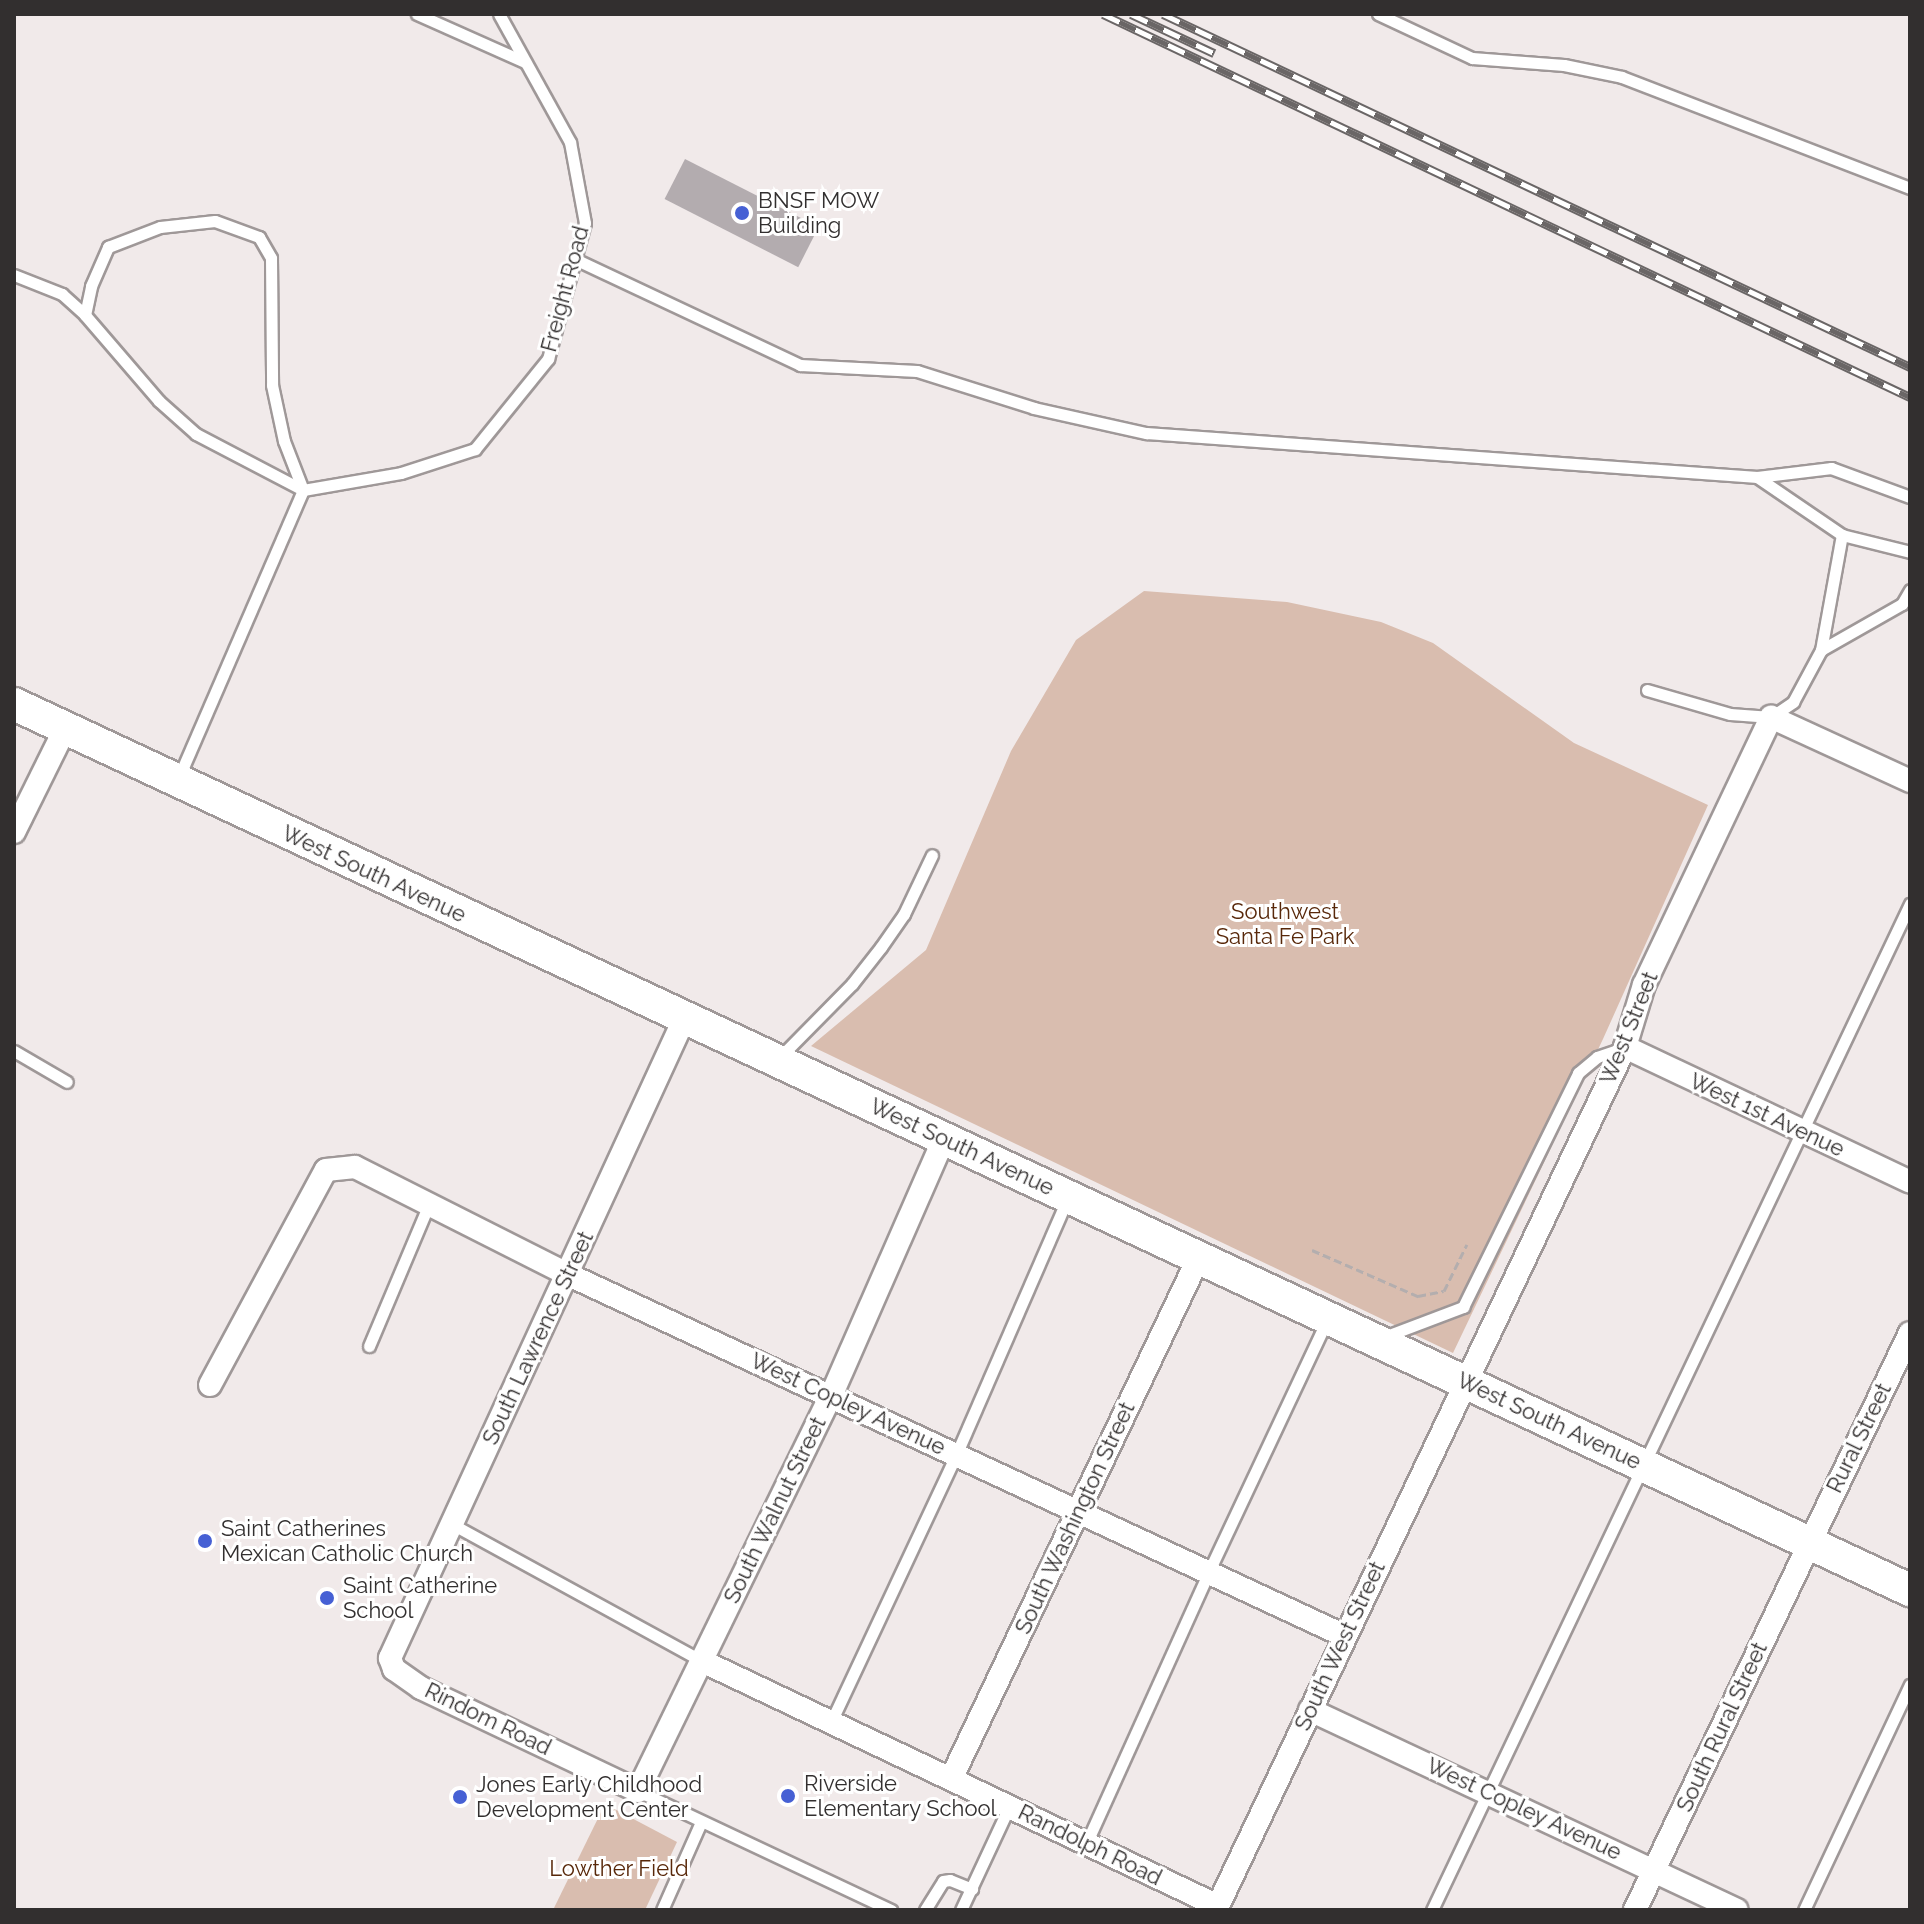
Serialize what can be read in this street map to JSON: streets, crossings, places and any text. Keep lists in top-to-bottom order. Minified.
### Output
{"streets":{"main road":["West South Avenue"],"street":["West Street","West 1st Avenue","South Lawrence Street","West Copley Avenue","Rural Street","South Walnut Street","South Washington Street","South West Street","Rindom Road","South Rural Street","Randolph Road"],"lane":["Freight Road"]},"crossings":[["West South Avenue","West Street"],["West South Avenue","South Lawrence Street"],["West South Avenue","Rural Street"],["West South Avenue","South Walnut Street"],["West South Avenue","South Washington Street"],["West South Avenue","South West Street"],["West South Avenue","South Rural Street"],["West Street","West 1st Avenue"],["West Street","South West Street"],["South Lawrence Street","West Copley Avenue"],["South Lawrence Street","Rindom Road"],["West Copley Avenue","South Walnut Street"],["West Copley Avenue","South Washington Street"],["West Copley Avenue","South West Street"],["West Copley Avenue","South Rural Street"],["Rural Street","South Rural Street"],["South Walnut Street","Rindom Road"],["South Walnut Street","Randolph Road"],["South Washington Street","Randolph Road"],["South West Street","Randolph Road"]],"parks":["Southwest Santa Fe Park","Lowther Field"],"places":["BNSF MOW Building","Saint Catherines Mexican Catholic Church","Saint Catherine School","Riverside Elementary School","Jones Early Childhood Development Center"]}
